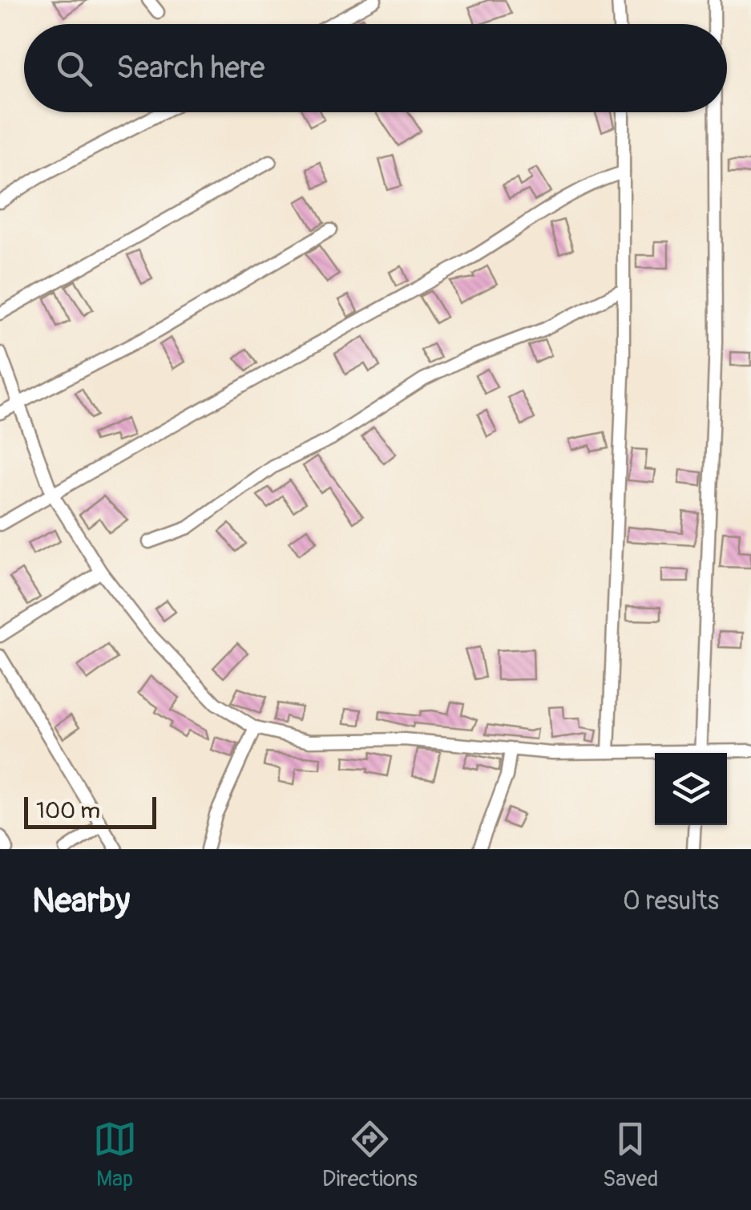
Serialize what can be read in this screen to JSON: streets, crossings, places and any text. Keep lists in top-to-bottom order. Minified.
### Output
{"scale_bar":"100 m","page":{"search":"Search here","scale":"100 m","heading":["Nearby","0 results"],"nav":["Map","Directions","Saved"]}}
